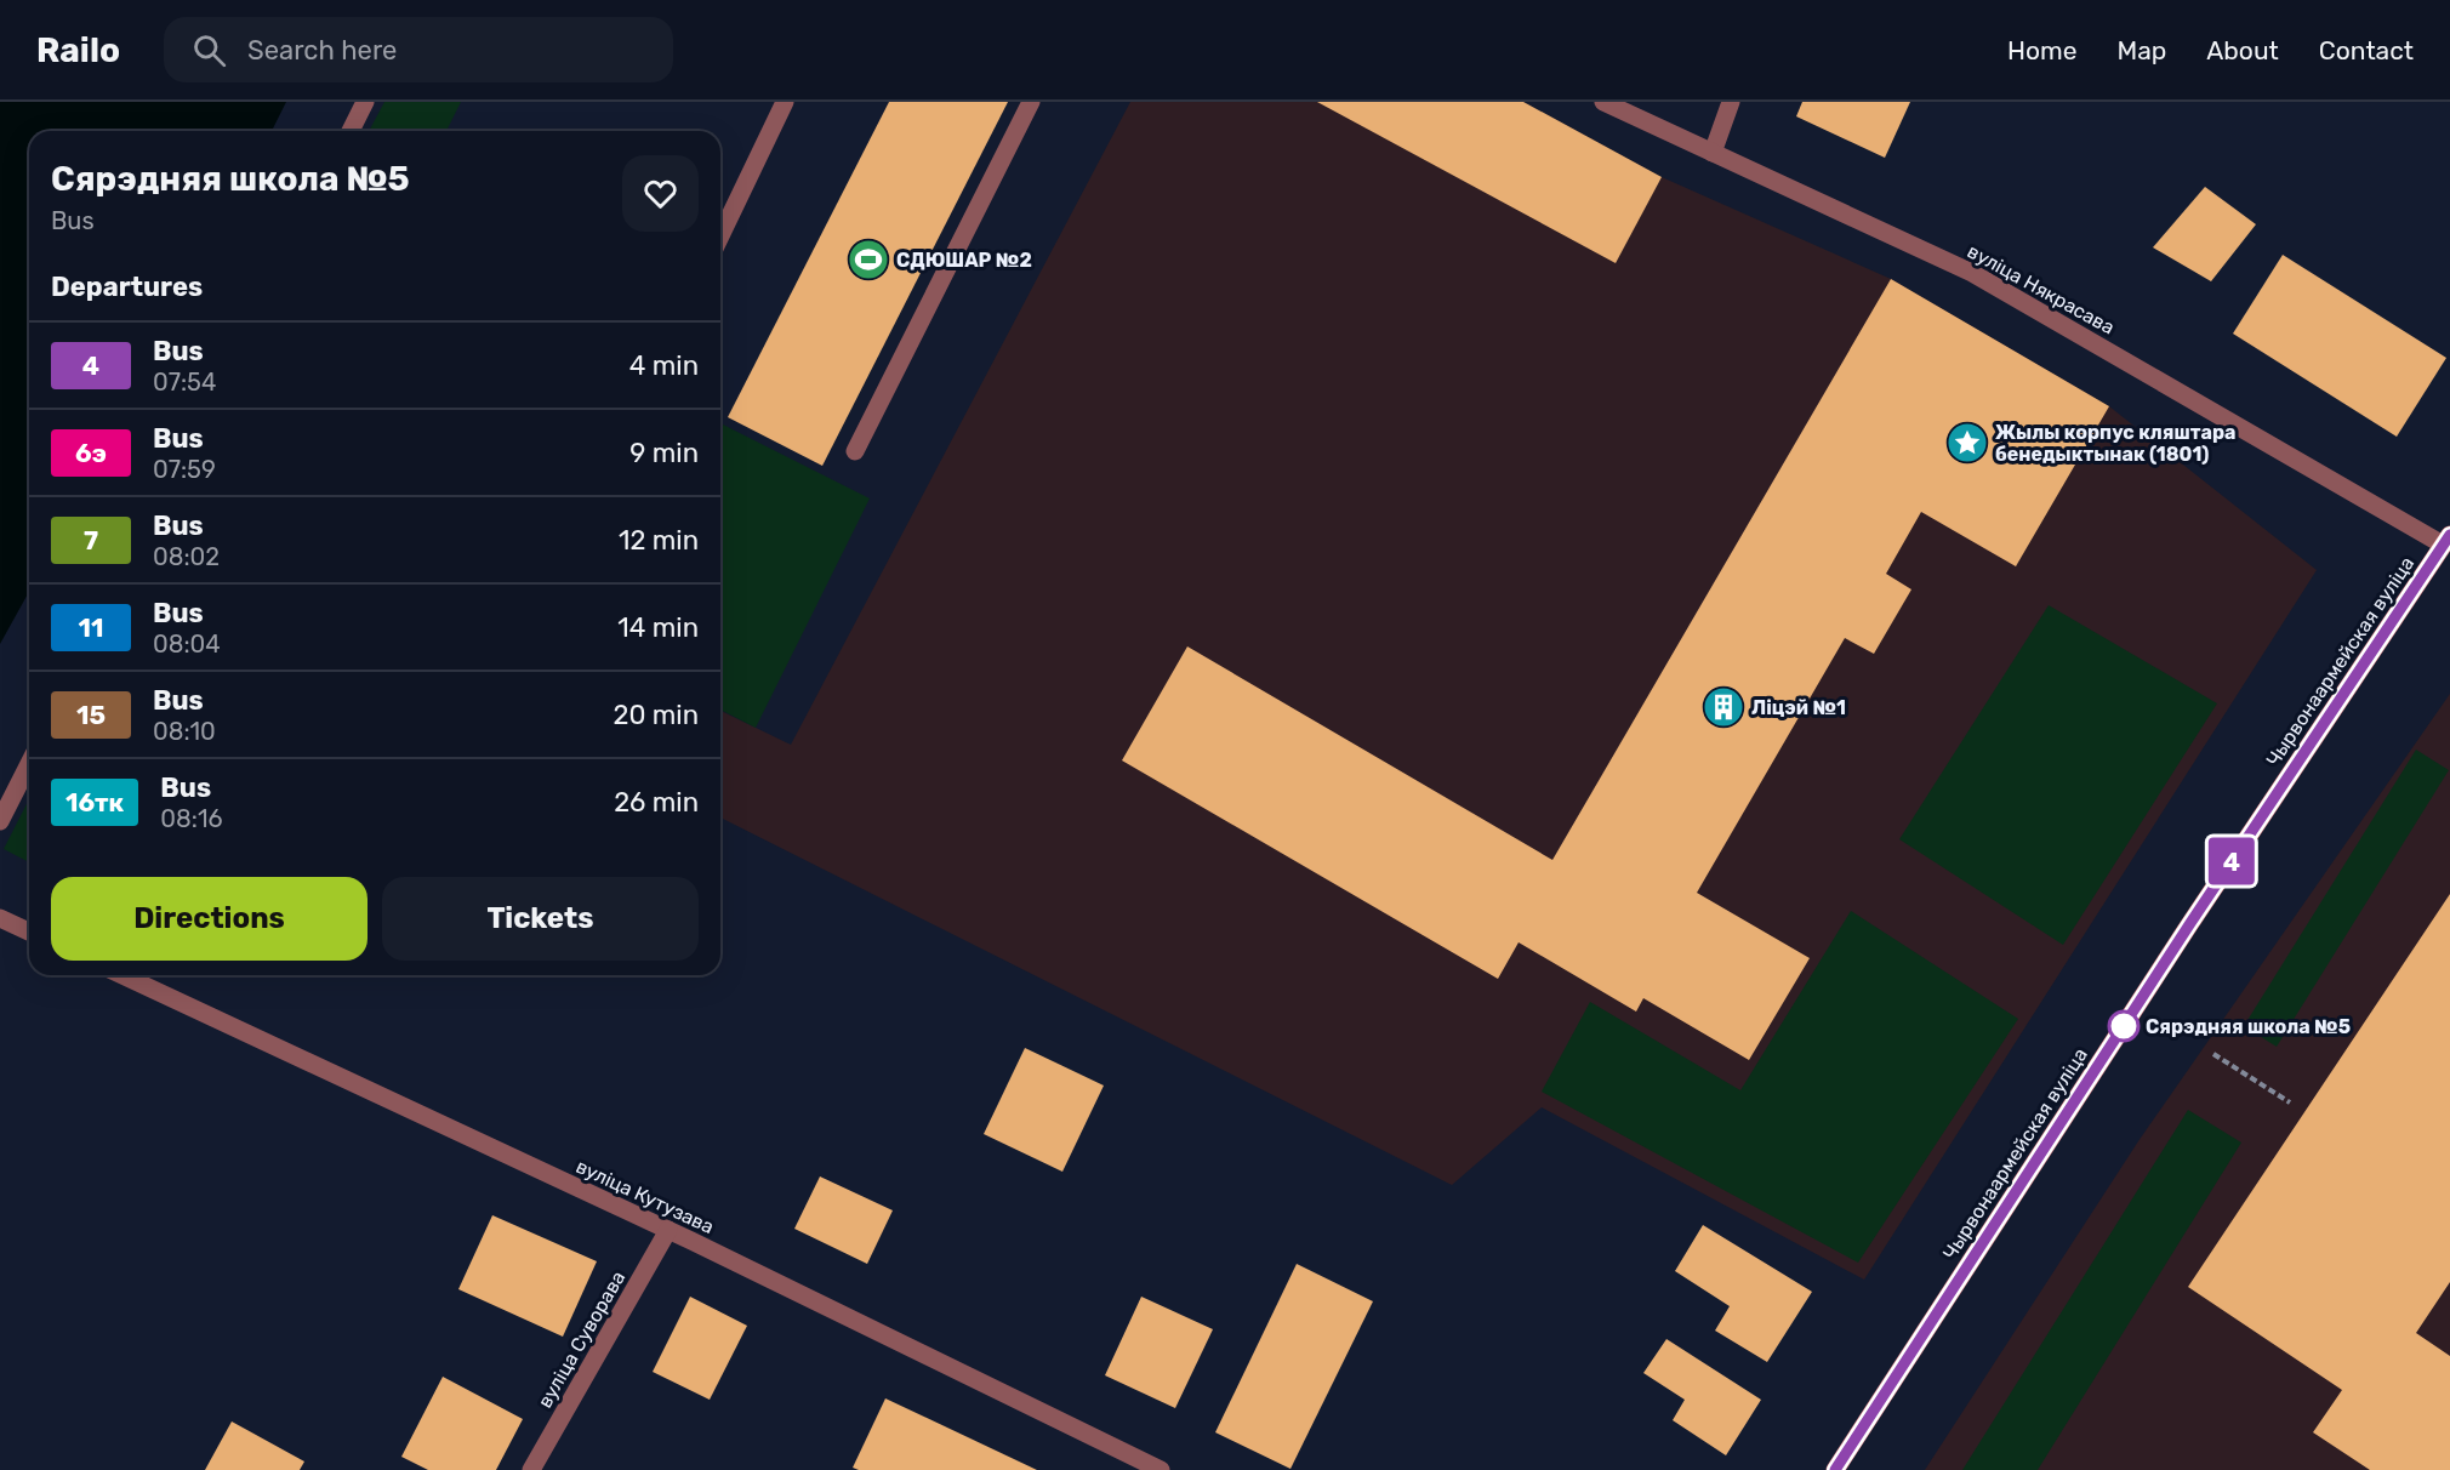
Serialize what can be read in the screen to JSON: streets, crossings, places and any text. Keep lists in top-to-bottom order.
{
  "streets": {
    "main road": ["Чырвонаармейская вуліца"],
    "street": ["вуліца Някрасава", "вуліца Кутузава", "вуліца Суворава"]
  },
  "crossings": [
    ["вуліца Някрасава", "Чырвонаармейская вуліца"],
    ["вуліца Кутузава", "вуліца Суворава"]
  ],
  "places": {
    "sports": ["СДЮШАР №2"],
    "place": ["Жылы корпус кляштара бенедыктынак (1801)"],
    "building": ["Ліцэй №1"],
    "other": ["Сярэдняя школа №5"]
  },
  "lines": ["bus line 4"],
  "page": {
    "header": "Railo",
    "search": "Search here",
    "nav": [
      "Home",
      "Map",
      "About",
      "Contact"
    ],
    "on_map": "4",
    "heading": [
      ["Сярэдняя школа №5", "Bus"],
      "Departures"
    ],
    "list": [
      {
        "mark": "4",
        "name": "Bus",
        "note": "07:54",
        "value": "4 min"
      },
      {
        "mark": "6э",
        "name": "Bus",
        "note": "07:59",
        "value": "9 min"
      },
      {
        "mark": "7",
        "name": "Bus",
        "note": "08:02",
        "value": "12 min"
      },
      {
        "mark": "11",
        "name": "Bus",
        "note": "08:04",
        "value": "14 min"
      },
      {
        "mark": "15",
        "name": "Bus",
        "note": "08:10",
        "value": "20 min"
      },
      {
        "mark": "16тк",
        "name": "Bus",
        "note": "08:16",
        "value": "26 min"
      }
    ],
    "buttons": ["Directions", "Tickets"]
  }
}
